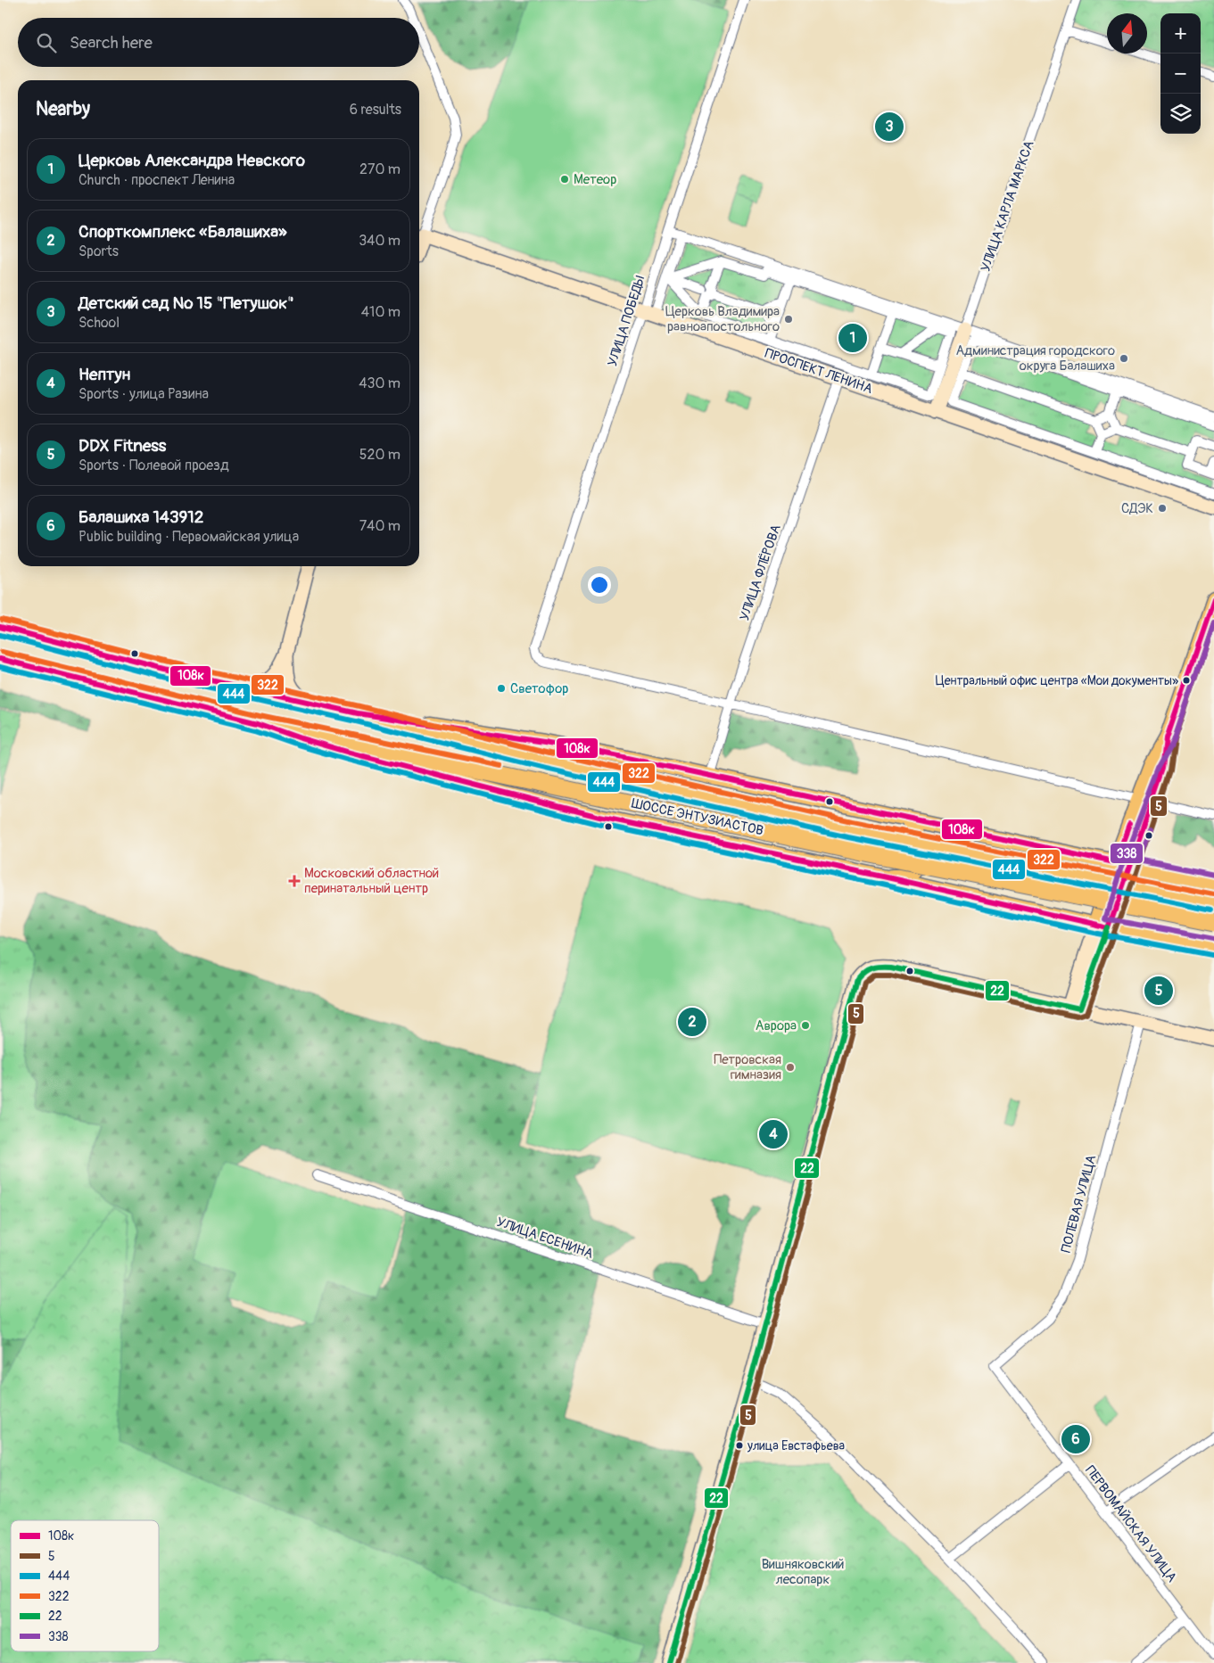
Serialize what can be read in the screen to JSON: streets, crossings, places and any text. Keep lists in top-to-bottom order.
{
  "streets": {
    "highway": ["ШОССЕ ЭНТУЗИАСТОВ"],
    "street": [
      "УЛИЦА КАРЛА МАРКСА",
      "УЛИЦА ПОБЕДЫ",
      "ПРОСПЕКТ ЛЕНИНА",
      "УЛИЦА ФЛЁРОВА",
      "ПОЛЕВАЯ УЛИЦА",
      "УЛИЦА ЕСЕНИНА",
      "ПЕРВОМАЙСКАЯ УЛИЦА"
    ]
  },
  "crossings": [
    ["УЛИЦА КАРЛА МАРКСА", "ПРОСПЕКТ ЛЕНИНА"],
    ["УЛИЦА ПОБЕДЫ", "ПРОСПЕКТ ЛЕНИНА"],
    ["УЛИЦА ПОБЕДЫ", "УЛИЦА ФЛЁРОВА"],
    ["ПРОСПЕКТ ЛЕНИНА", "УЛИЦА ФЛЁРОВА"],
    ["ПОЛЕВАЯ УЛИЦА", "ПЕРВОМАЙСКАЯ УЛИЦА"]
  ],
  "parks": ["Вишняковский лесопарк"],
  "places": {
    "other": [
      "Метеор",
      "Церковь Владимира равноапостольного",
      "Администрация городского округа Балашиха",
      "СДЭК",
      "Центральный офис центра «Мои документы»",
      "Светофор",
      "Аврора",
      "Петровская гимназия",
      "улица Евстафьева"
    ],
    "health": ["Московский областной перинатальный центр"]
  },
  "lines": [
    "transit line 108к",
    "transit line 322",
    "transit line 5",
    "transit line 338",
    "transit line 444",
    "transit line 22"
  ],
  "legend": [
    "108к",
    "5",
    "444",
    "322",
    "22",
    "338"
  ],
  "north": "top",
  "page": {
    "map_buttons": ["+", "−"],
    "search": "Search here",
    "heading": ["Nearby", "6 results"],
    "pins": [
      "3",
      "1",
      "5",
      "2",
      "4",
      "6"
    ],
    "list": [
      {
        "mark": "1",
        "name": "Церковь Александра Невского",
        "note": "Church · проспект Ленина",
        "value": "270 m"
      },
      {
        "mark": "2",
        "name": "Спорткомплекс «Балашиха»",
        "note": "Sports",
        "value": "340 m"
      },
      {
        "mark": "3",
        "name": "Детский сад № 15 \"Петушок\"",
        "note": "School",
        "value": "410 m"
      },
      {
        "mark": "4",
        "name": "Нептун",
        "note": "Sports · улица Разина",
        "value": "430 m"
      },
      {
        "mark": "5",
        "name": "DDX Fitness",
        "note": "Sports · Полевой проезд",
        "value": "520 m"
      },
      {
        "mark": "6",
        "name": "Балашиха 143912",
        "note": "Public building · Первомайская улица",
        "value": "740 m"
      }
    ]
  }
}
